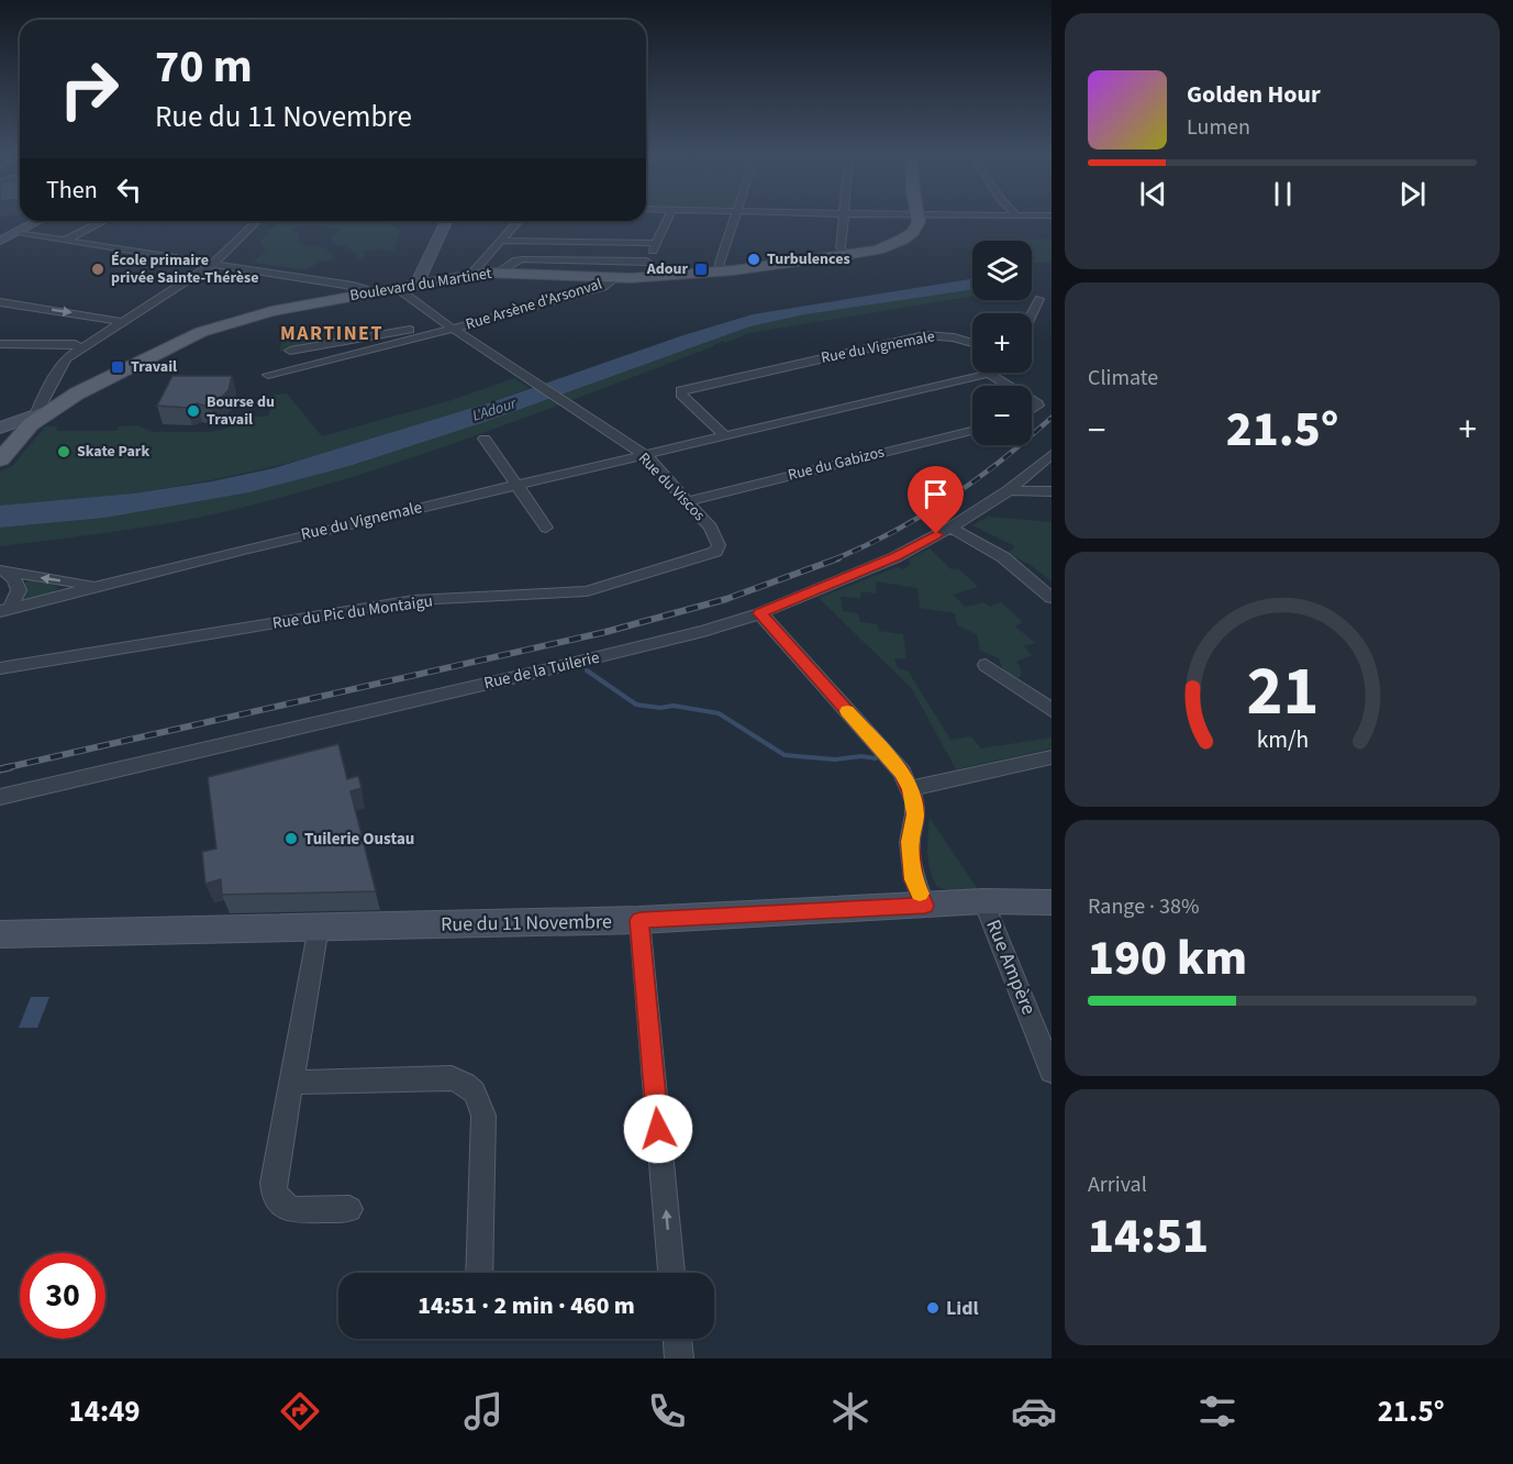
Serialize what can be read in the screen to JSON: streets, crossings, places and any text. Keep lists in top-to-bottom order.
{
  "streets": {
    "main road": ["Boulevard du Martinet"],
    "street": [
      "Rue Arsène d'Arsonval",
      "Rue du Vignemale",
      "Rue du Gabizos",
      "Rue du Viscos",
      "Rue du Pic du Montaigu",
      "Rue de la Tuilerie",
      "Rue du 11 Novembre",
      "Rue Ampère"
    ]
  },
  "crossings": [
    ["Boulevard du Martinet", "Rue Arsène d'Arsonval"],
    ["Boulevard du Martinet", "Rue du Viscos"],
    ["Rue Arsène d'Arsonval", "Rue du Viscos"],
    ["Rue du Vignemale", "Rue du Viscos"],
    ["Rue du Gabizos", "Rue du Viscos"],
    ["Rue du Viscos", "Rue du Pic du Montaigu"],
    ["Rue du 11 Novembre", "Rue Ampère"]
  ],
  "districts": ["MARTINET"],
  "water": ["L'Adour"],
  "places": {
    "other": [
      "Turbulences",
      "École primaire privée Sainte-Thérèse",
      "Bourse du Travail",
      "Skate Park",
      "Tuilerie Oustau",
      "Lidl"
    ],
    "transit": ["Adour", "Travail"]
  },
  "page": {
    "turn": ["70 m", "Rue du 11 Novembre"],
    "song": ["Golden Hour", "Lumen"],
    "then": "Then",
    "map_buttons": ["+", "−"],
    "tile": [
      "Climate",
      ["Range · 38%", "190 km"],
      ["Arrival", "14:51"]
    ],
    "heat": ["−", "21.5°", "+"],
    "limit": "30",
    "trip": "14:51 · 2 min · 460 m",
    "tabs": ["14:49", "21.5°"],
    "gauge": ["21", "km/h"]
  }
}
